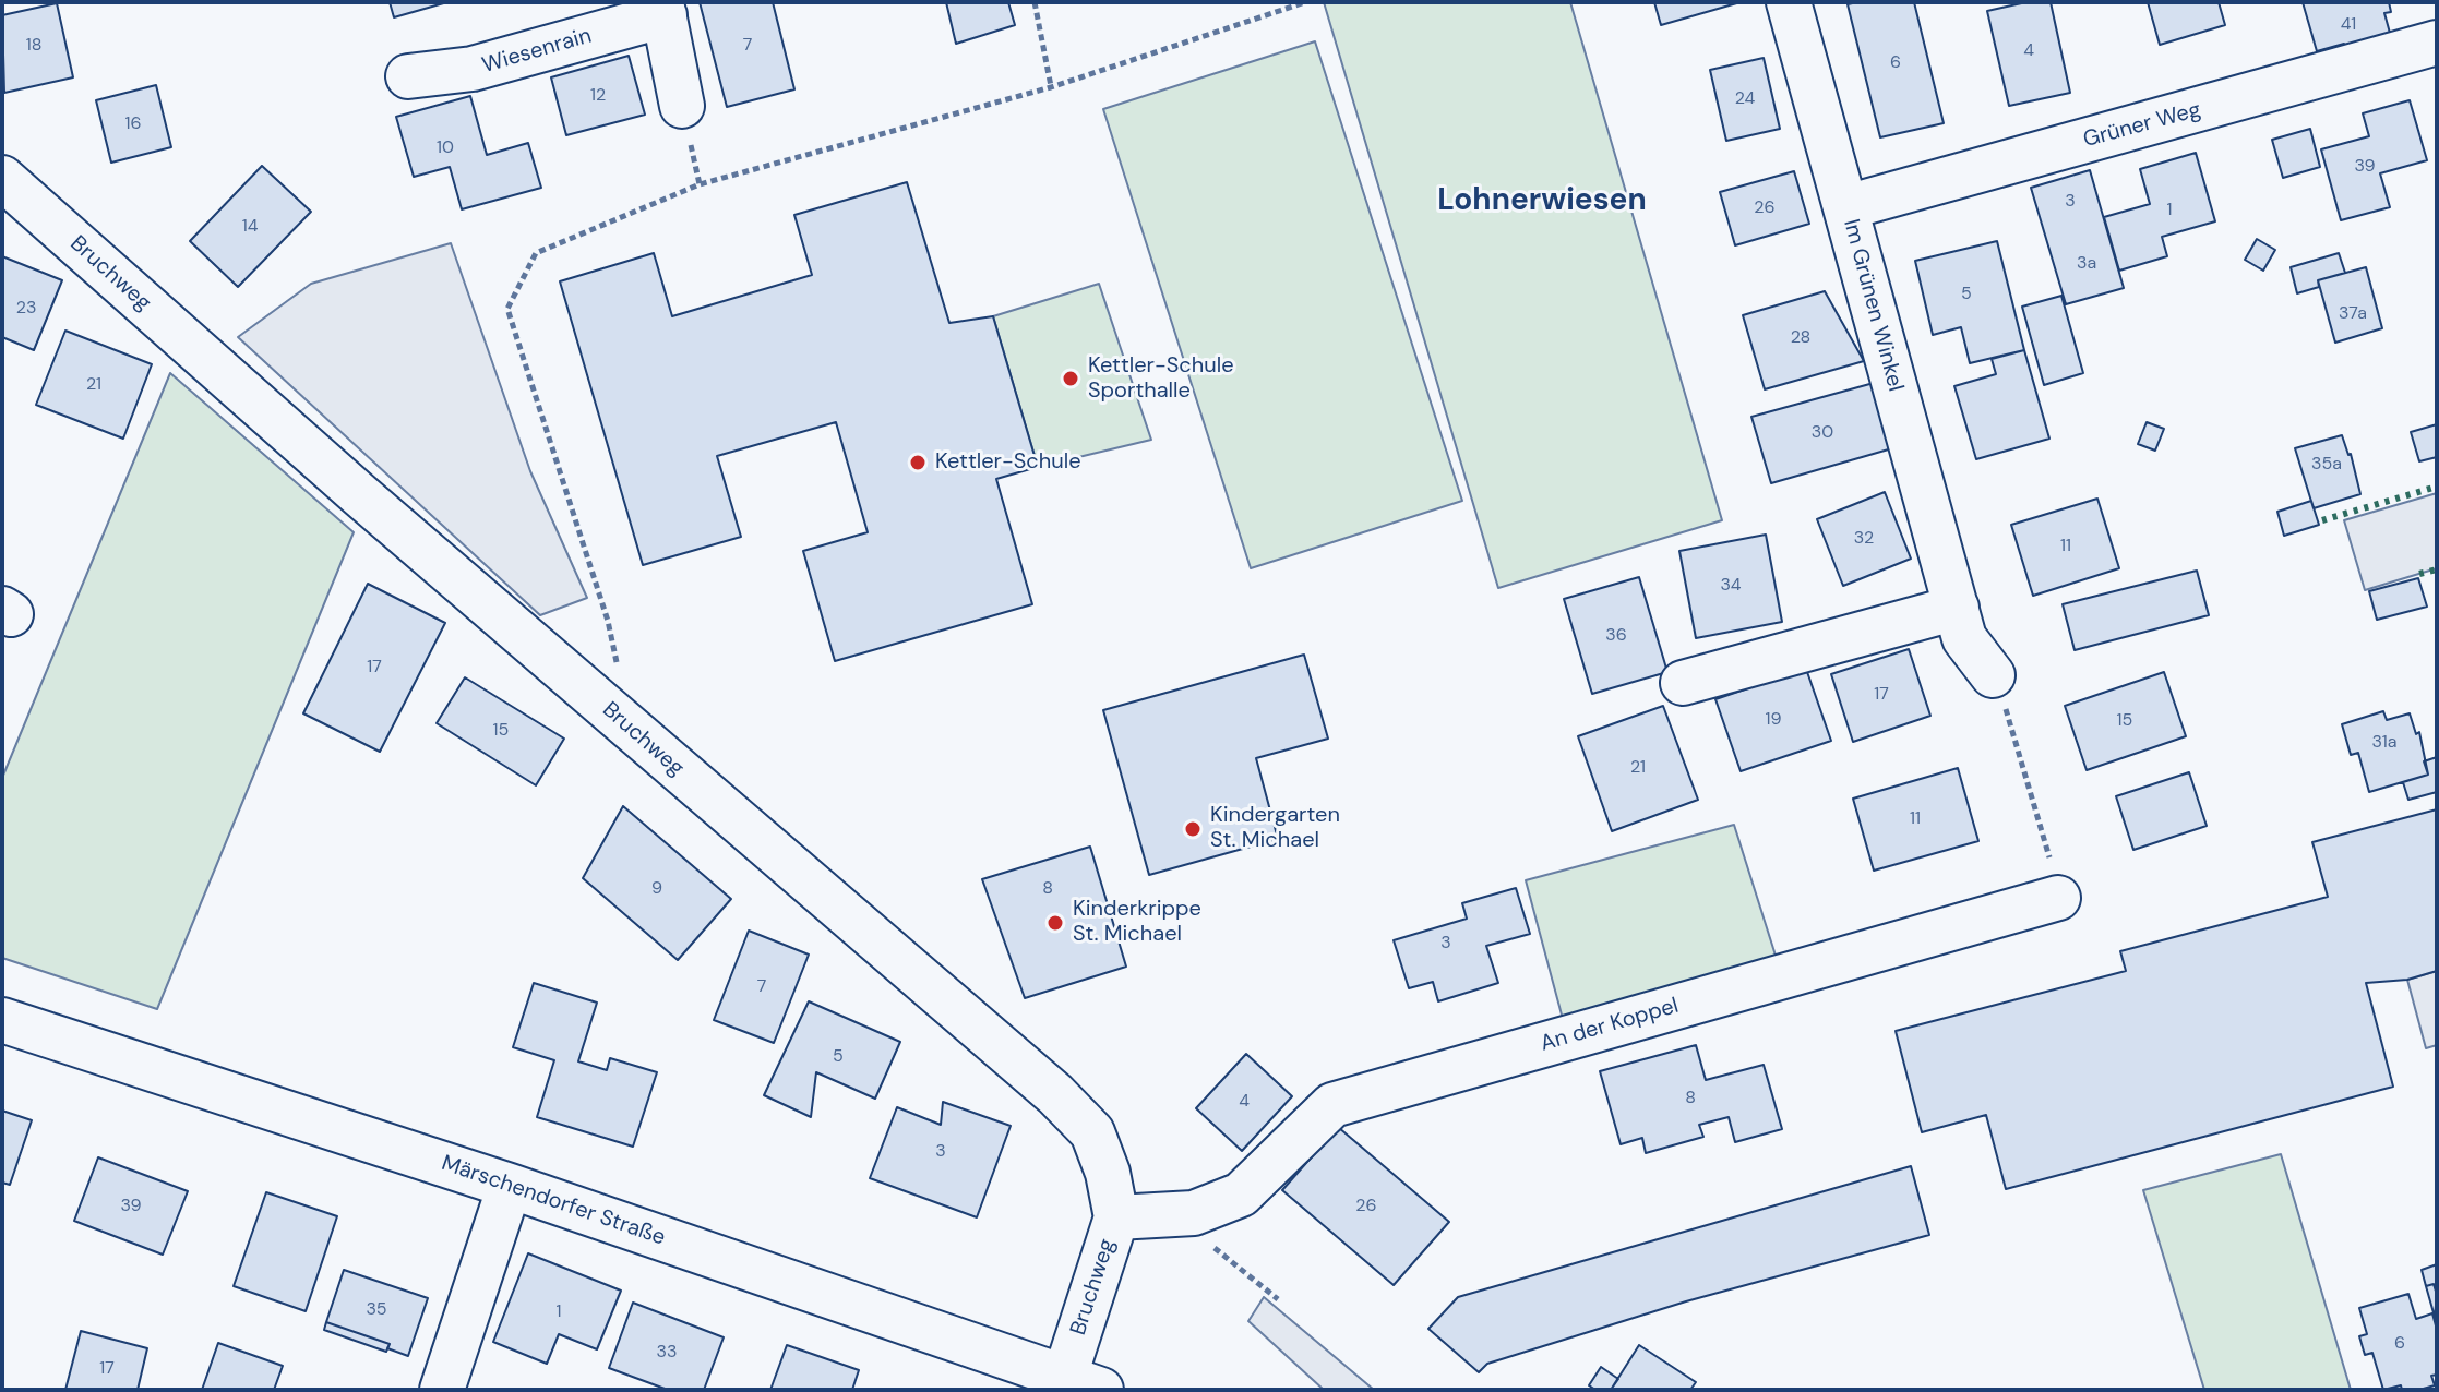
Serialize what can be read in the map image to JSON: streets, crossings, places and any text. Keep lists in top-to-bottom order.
{
  "streets": {
    "street": [
      "Wiesenrain",
      "Grüner Weg",
      "Bruchweg",
      "Im Grünen Winkel",
      "An der Koppel",
      "Märschendorfer Straße"
    ]
  },
  "crossings": [
    ["Grüner Weg", "Im Grünen Winkel"],
    ["Bruchweg", "An der Koppel"],
    ["Bruchweg", "Märschendorfer Straße"]
  ],
  "districts": ["Lohnerwiesen"],
  "places": [
    "Kettler-Schule Sporthalle",
    "Kettler-Schule",
    "Kindergarten St. Michael",
    "Kinderkrippe St. Michael"
  ],
  "house_numbers": [
    "41",
    "18",
    "7",
    "4",
    "6",
    "12",
    "24",
    "16",
    "10",
    "39",
    "3",
    "26",
    "1",
    "14",
    "3a",
    "5",
    "23",
    "37a",
    "28",
    "21",
    "30",
    "35a",
    "32",
    "11",
    "34",
    "36",
    "17",
    "17",
    "19",
    "15",
    "15",
    "31a",
    "21",
    "11",
    "9",
    "8",
    "3",
    "7",
    "5",
    "8",
    "4",
    "3",
    "39",
    "26",
    "35",
    "1",
    "6",
    "33",
    "17"
  ]
}
